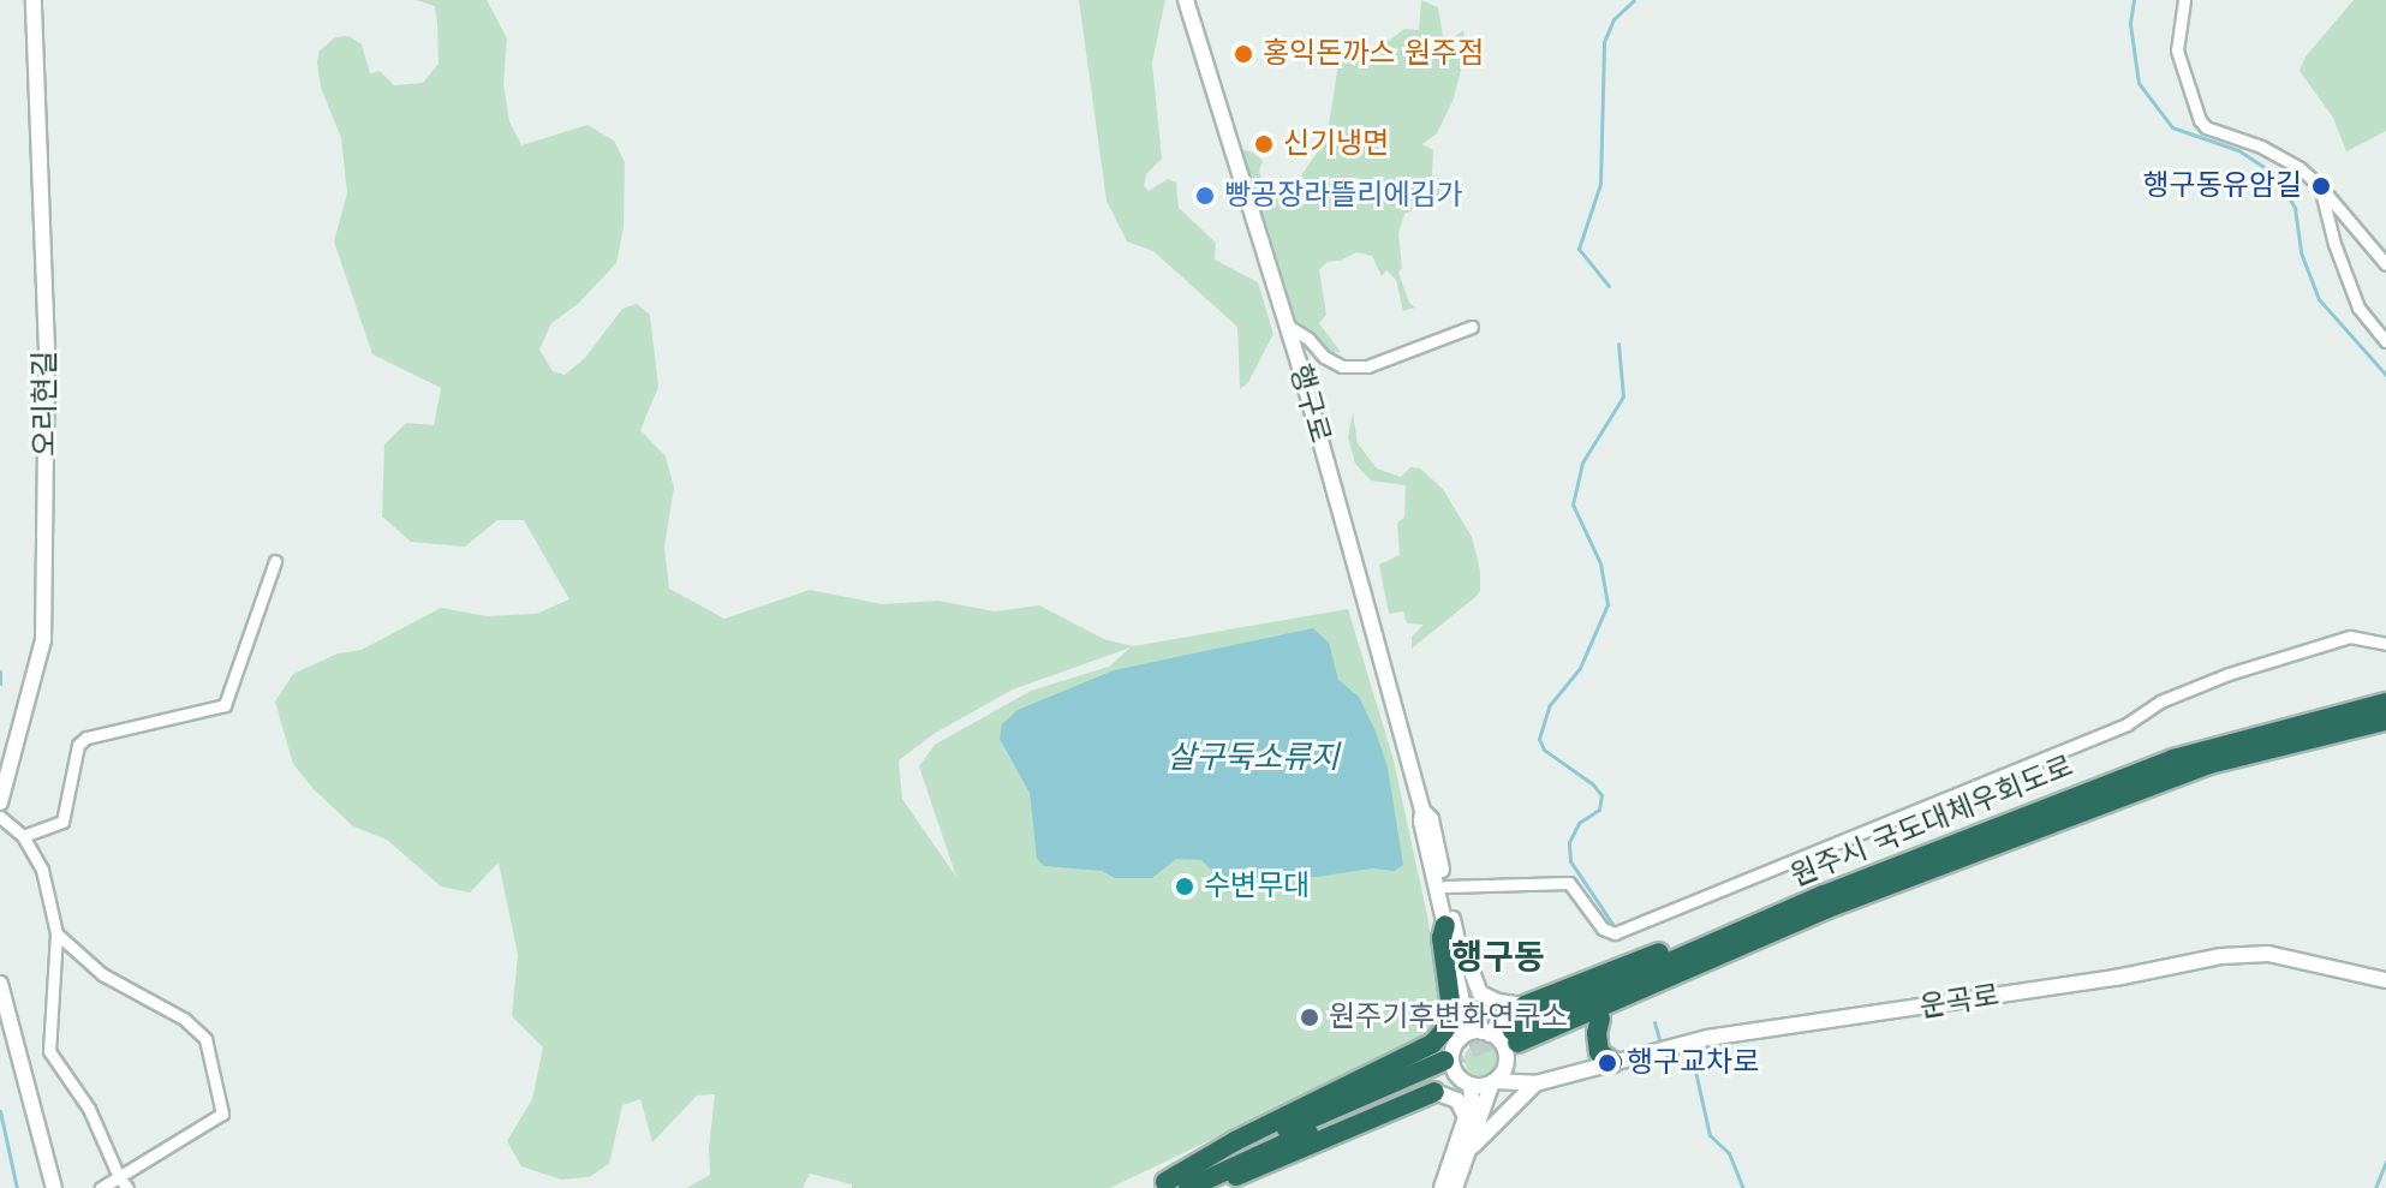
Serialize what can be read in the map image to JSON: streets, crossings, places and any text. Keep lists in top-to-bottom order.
{
  "streets": {
    "highway": ["원주시 국도대체우회도로"],
    "street": ["오리현길", "행구로", "운곡로"]
  },
  "districts": ["행구동"],
  "water": ["살구둑소류지"],
  "places": [
    "홍익돈까스 원주점",
    "신기냉면",
    "행구동유암길",
    "빵공장라뜰리에김가",
    "수변무대",
    "원주기후변화연구소",
    "행구교차로"
  ]
}
